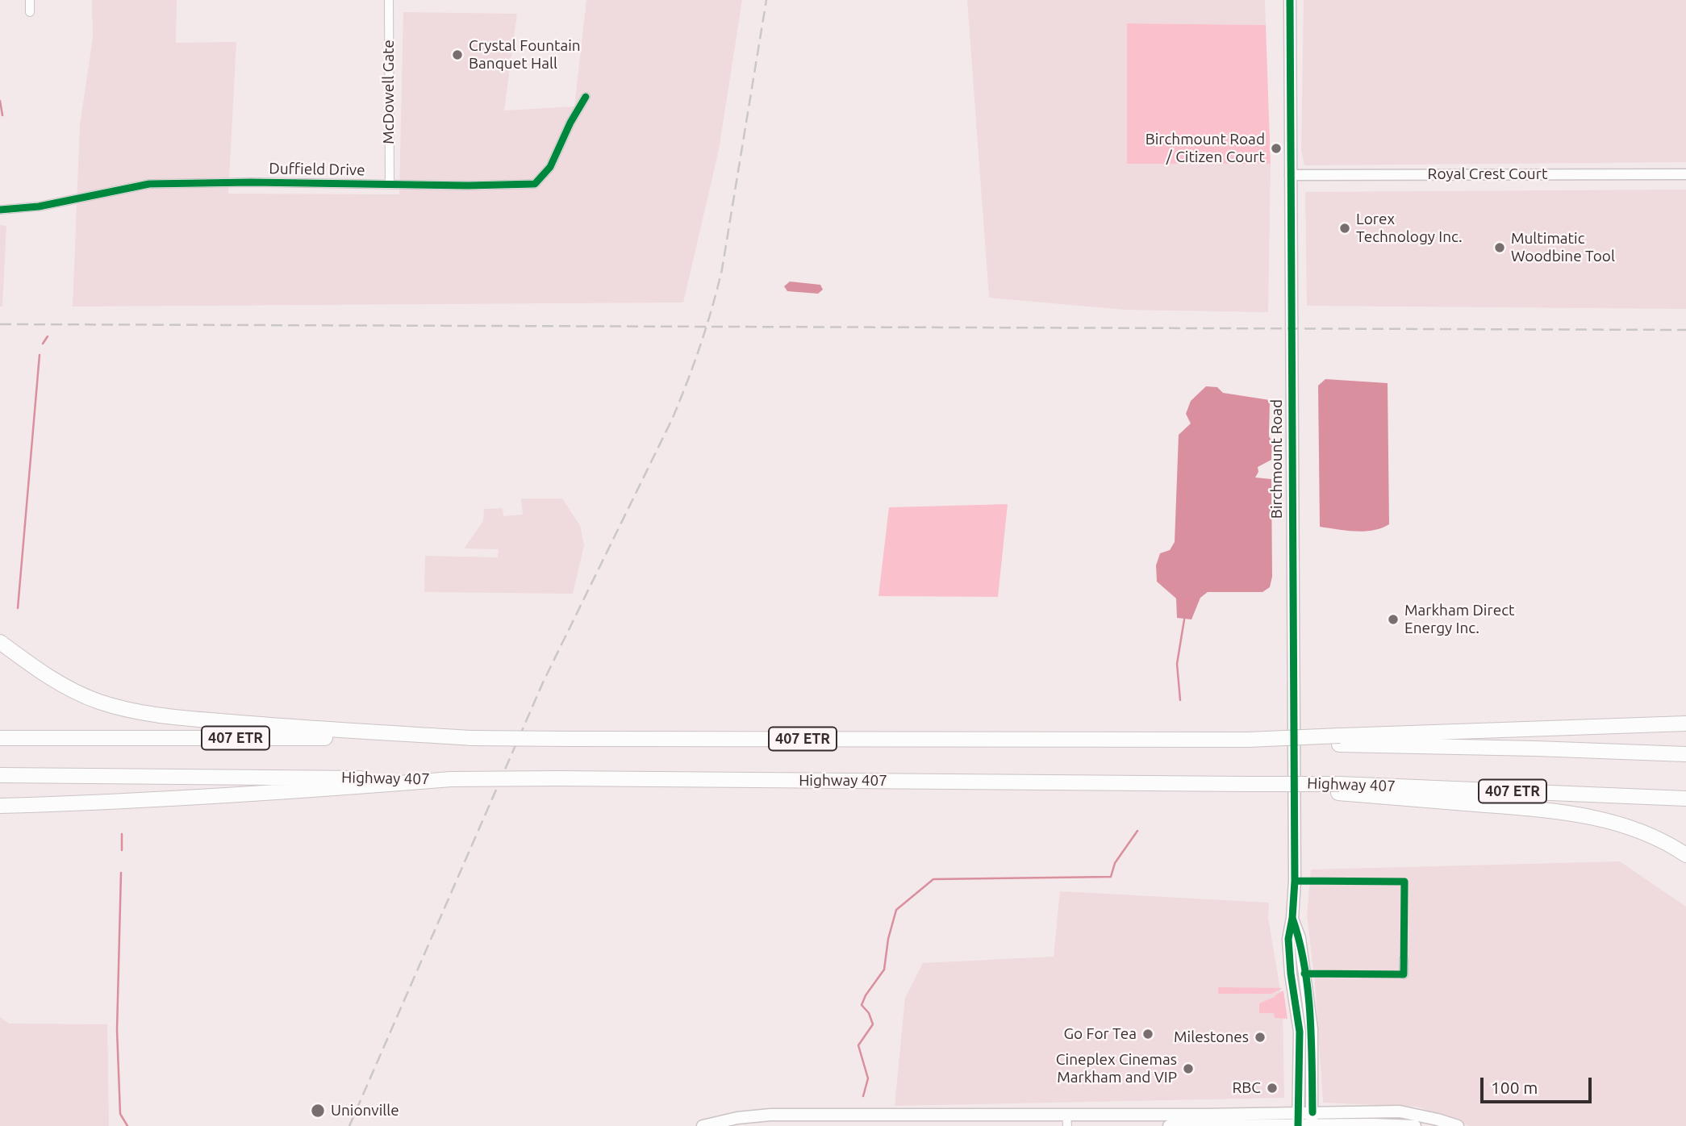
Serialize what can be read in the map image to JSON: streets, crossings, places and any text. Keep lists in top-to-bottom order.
{
  "streets": {
    "highway": ["407 ETR", "Highway 407"],
    "main road": ["Birchmount Road"],
    "street": ["McDowell Gate", "Duffield Drive", "Royal Crest Court"]
  },
  "crossings": [
    ["McDowell Gate", "Duffield Drive"],
    ["Royal Crest Court", "Birchmount Road"]
  ],
  "places": [
    "Crystal Fountain Banquet Hall",
    "Birchmount Road / Citizen Court",
    "Lorex Technology Inc.",
    "Multimatic Woodbine Tool",
    "Markham Direct Energy Inc.",
    "Go For Tea",
    "Milestones",
    "Cineplex Cinemas Markham and VIP",
    "RBC",
    "Unionville"
  ],
  "scale_bar": "100 m"
}
